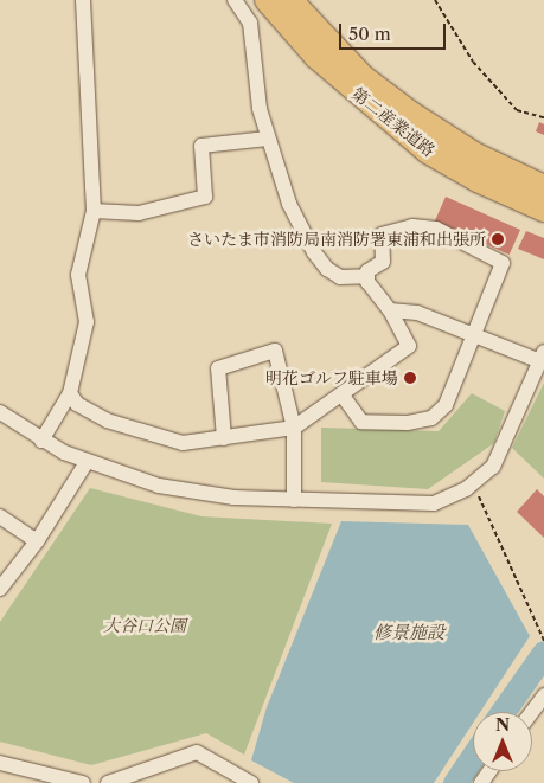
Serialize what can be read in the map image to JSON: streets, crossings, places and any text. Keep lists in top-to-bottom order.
{
  "streets": {
    "main road": ["第二産業道路"]
  },
  "water": ["修景施設"],
  "parks": ["大谷口公園"],
  "places": ["さいたま市消防局南消防署東浦和出張所", "明花ゴルフ駐車場"],
  "scale_bar": "50 m",
  "north": "top"
}
